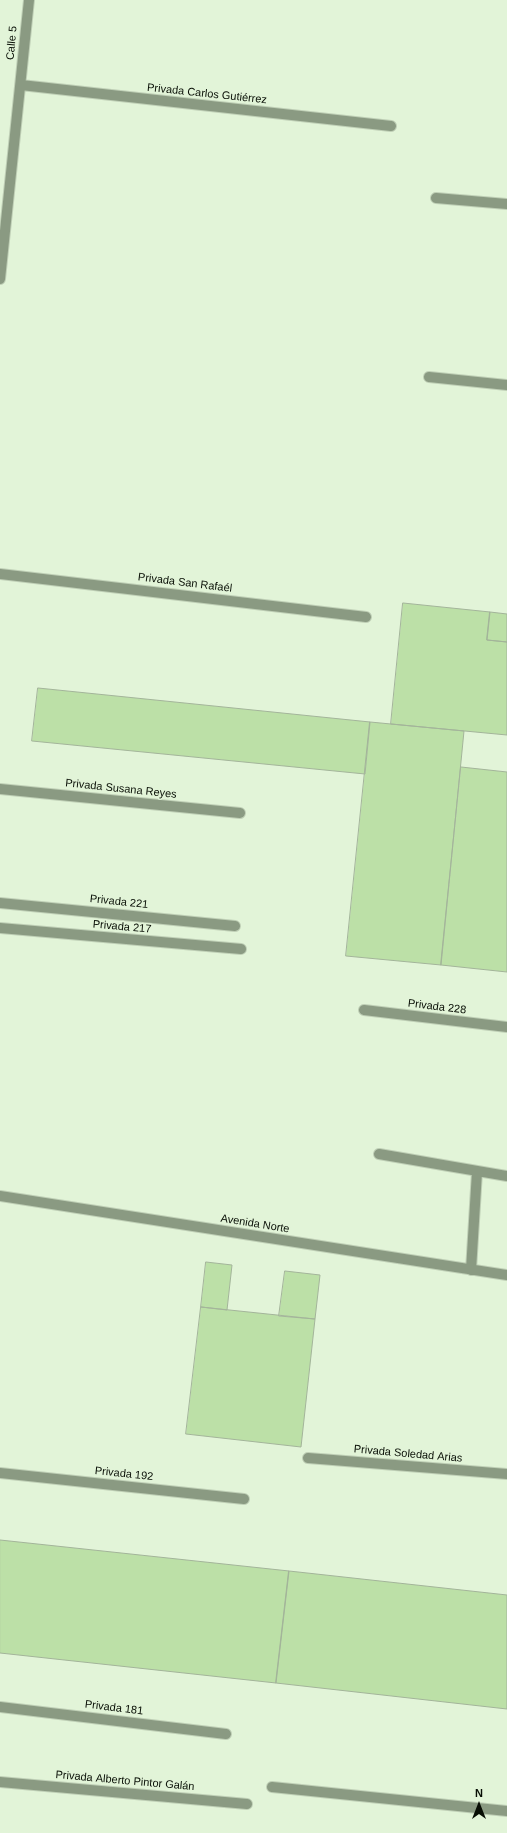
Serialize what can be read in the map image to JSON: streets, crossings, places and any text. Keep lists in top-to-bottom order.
{
  "streets": {
    "street": [
      "Calle 5",
      "Privada Carlos Gutiérrez",
      "Privada San Rafaél",
      "Privada Susana Reyes",
      "Privada 221",
      "Privada 217",
      "Privada 228",
      "Avenida Norte",
      "Privada Soledad Arias",
      "Privada 192",
      "Privada 181",
      "Privada Alberto Pintor Galán"
    ]
  },
  "crossings": [
    ["Calle 5", "Privada Carlos Gutiérrez"]
  ],
  "north": "top"
}
